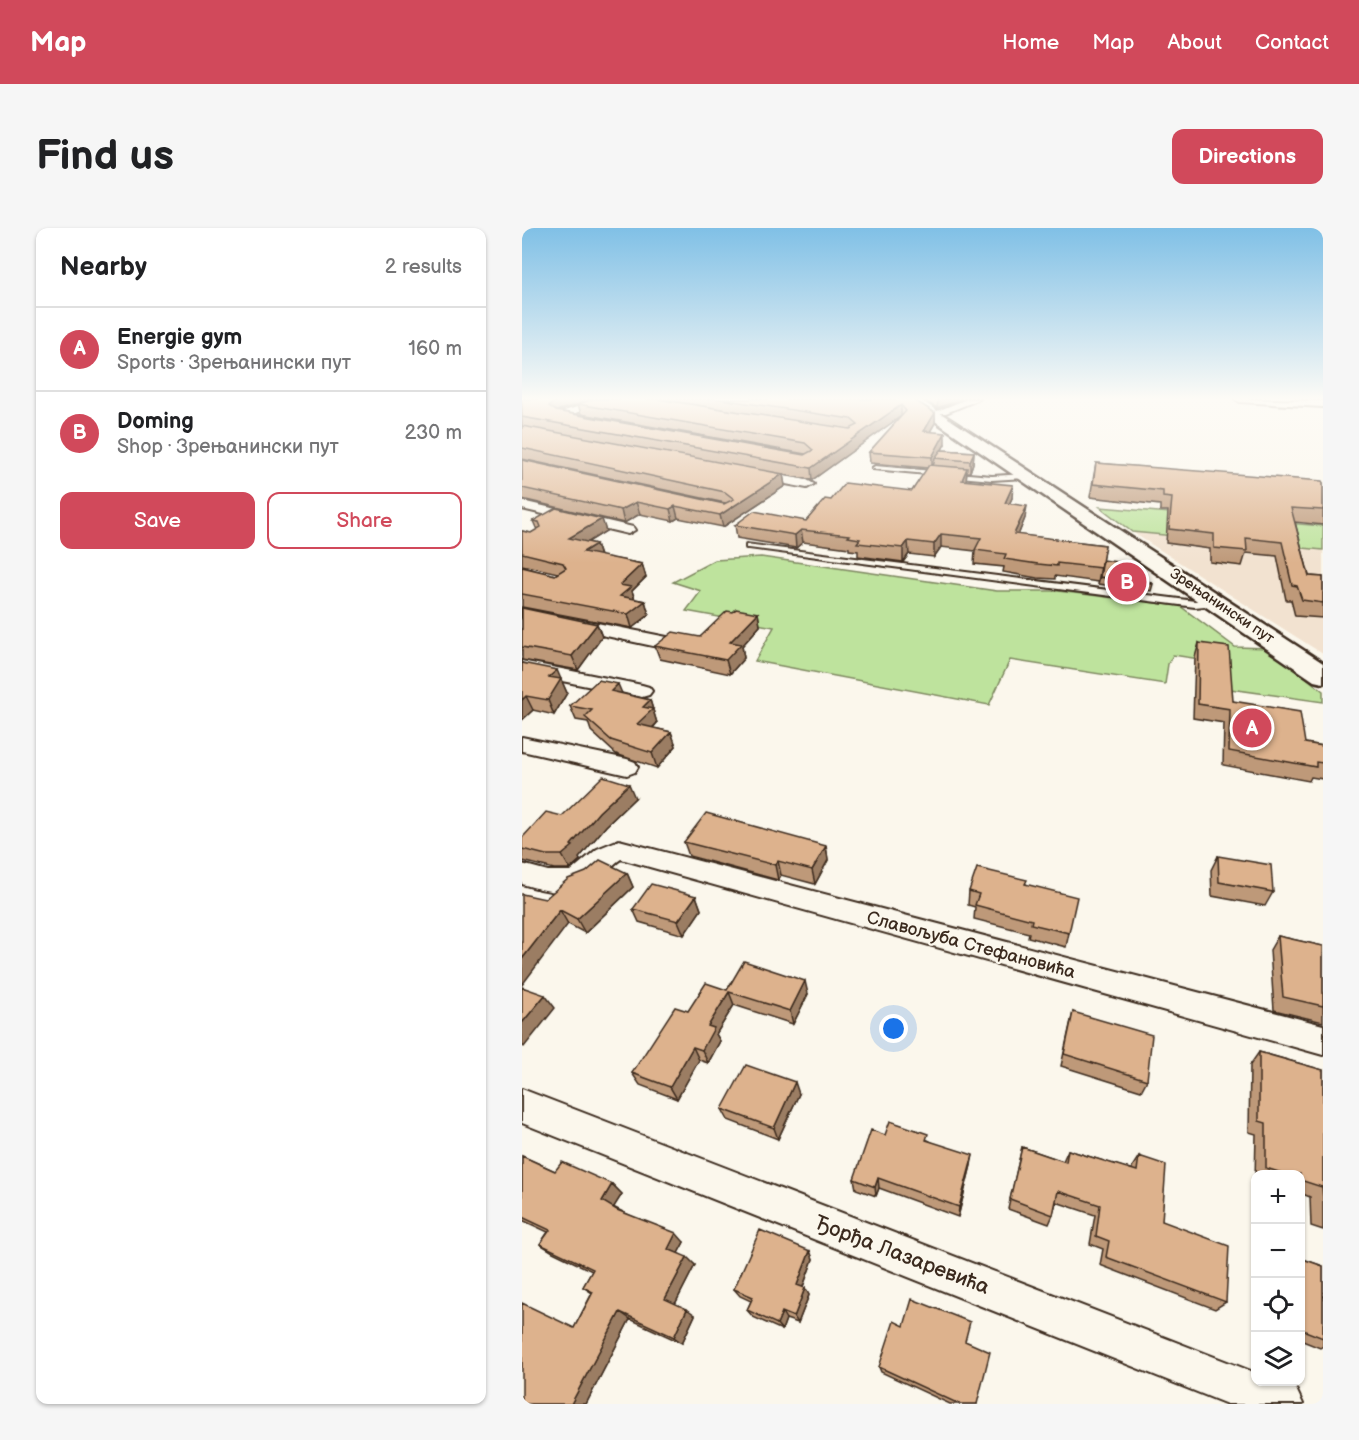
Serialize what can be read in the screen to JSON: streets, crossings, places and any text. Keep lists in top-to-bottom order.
{
  "streets": {
    "main road": ["Зрењанински пут"],
    "street": ["Славољуба Стефановића", "Ђорђа Лазаревића"]
  },
  "page": {
    "header": "Map",
    "nav": [
      "Home",
      "Map",
      "About",
      "Contact"
    ],
    "buttons": [
      "Directions",
      ["Save", "Share"]
    ],
    "title": "Find us",
    "heading": ["Nearby", "2 results"],
    "list": [
      {
        "mark": "A",
        "name": "Energie gym",
        "note": "Sports · Зрењанински пут",
        "value": "160 m"
      },
      {
        "mark": "B",
        "name": "Doming",
        "note": "Shop · Зрењанински пут",
        "value": "230 m"
      }
    ],
    "pins": ["B", "A"],
    "map_buttons": ["+", "−"]
  }
}
